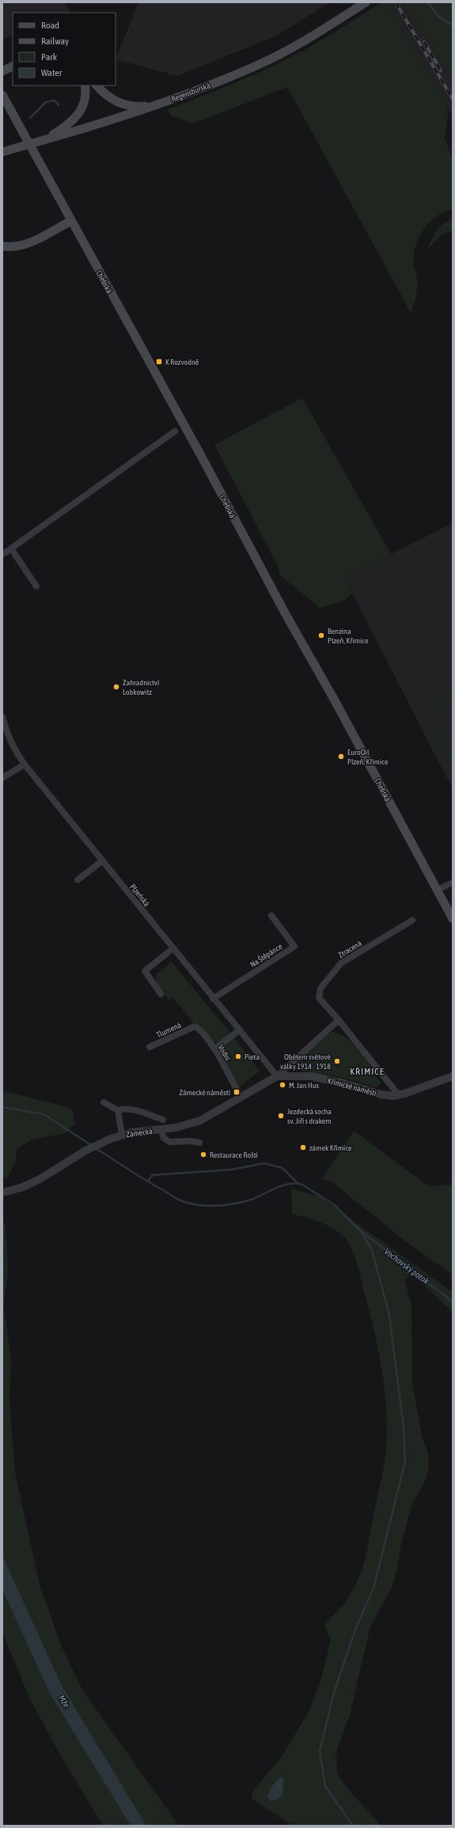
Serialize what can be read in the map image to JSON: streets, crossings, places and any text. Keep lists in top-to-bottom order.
{
  "streets": {
    "main road": ["Regensburská", "Chebská"],
    "street": [
      "Plzeňská",
      "Ztracená",
      "Na Štěpánce",
      "Tlumená",
      "Vodní",
      "Křimické náměstí",
      "Zámecká"
    ]
  },
  "crossings": [
    ["Plzeňská", "Na Štěpánce"],
    ["Plzeňská", "Křimické náměstí"],
    ["Plzeňská", "Zámecká"],
    ["Tlumená", "Vodní"],
    ["Křimické náměstí", "Zámecká"]
  ],
  "districts": ["KŘIMICE"],
  "water": ["Vochovský potok", "Mže"],
  "places": {
    "transit": ["K Rozvodně", "Zámecké náměstí"],
    "other": [
      "Benzina Plzeň, Křimice",
      "Zahradnictví Lobkowitz",
      "EuroOil Plzeň, Křimice",
      "Pieta",
      "Obětem světové války 1914 - 1918",
      "M. Jan Hus",
      "Jezdecká socha sv. Jiří s drakem",
      "zámek Křimice",
      "Restaurace Roští"
    ]
  },
  "legend": [
    "Road",
    "Railway",
    "Park",
    "Water"
  ]
}
